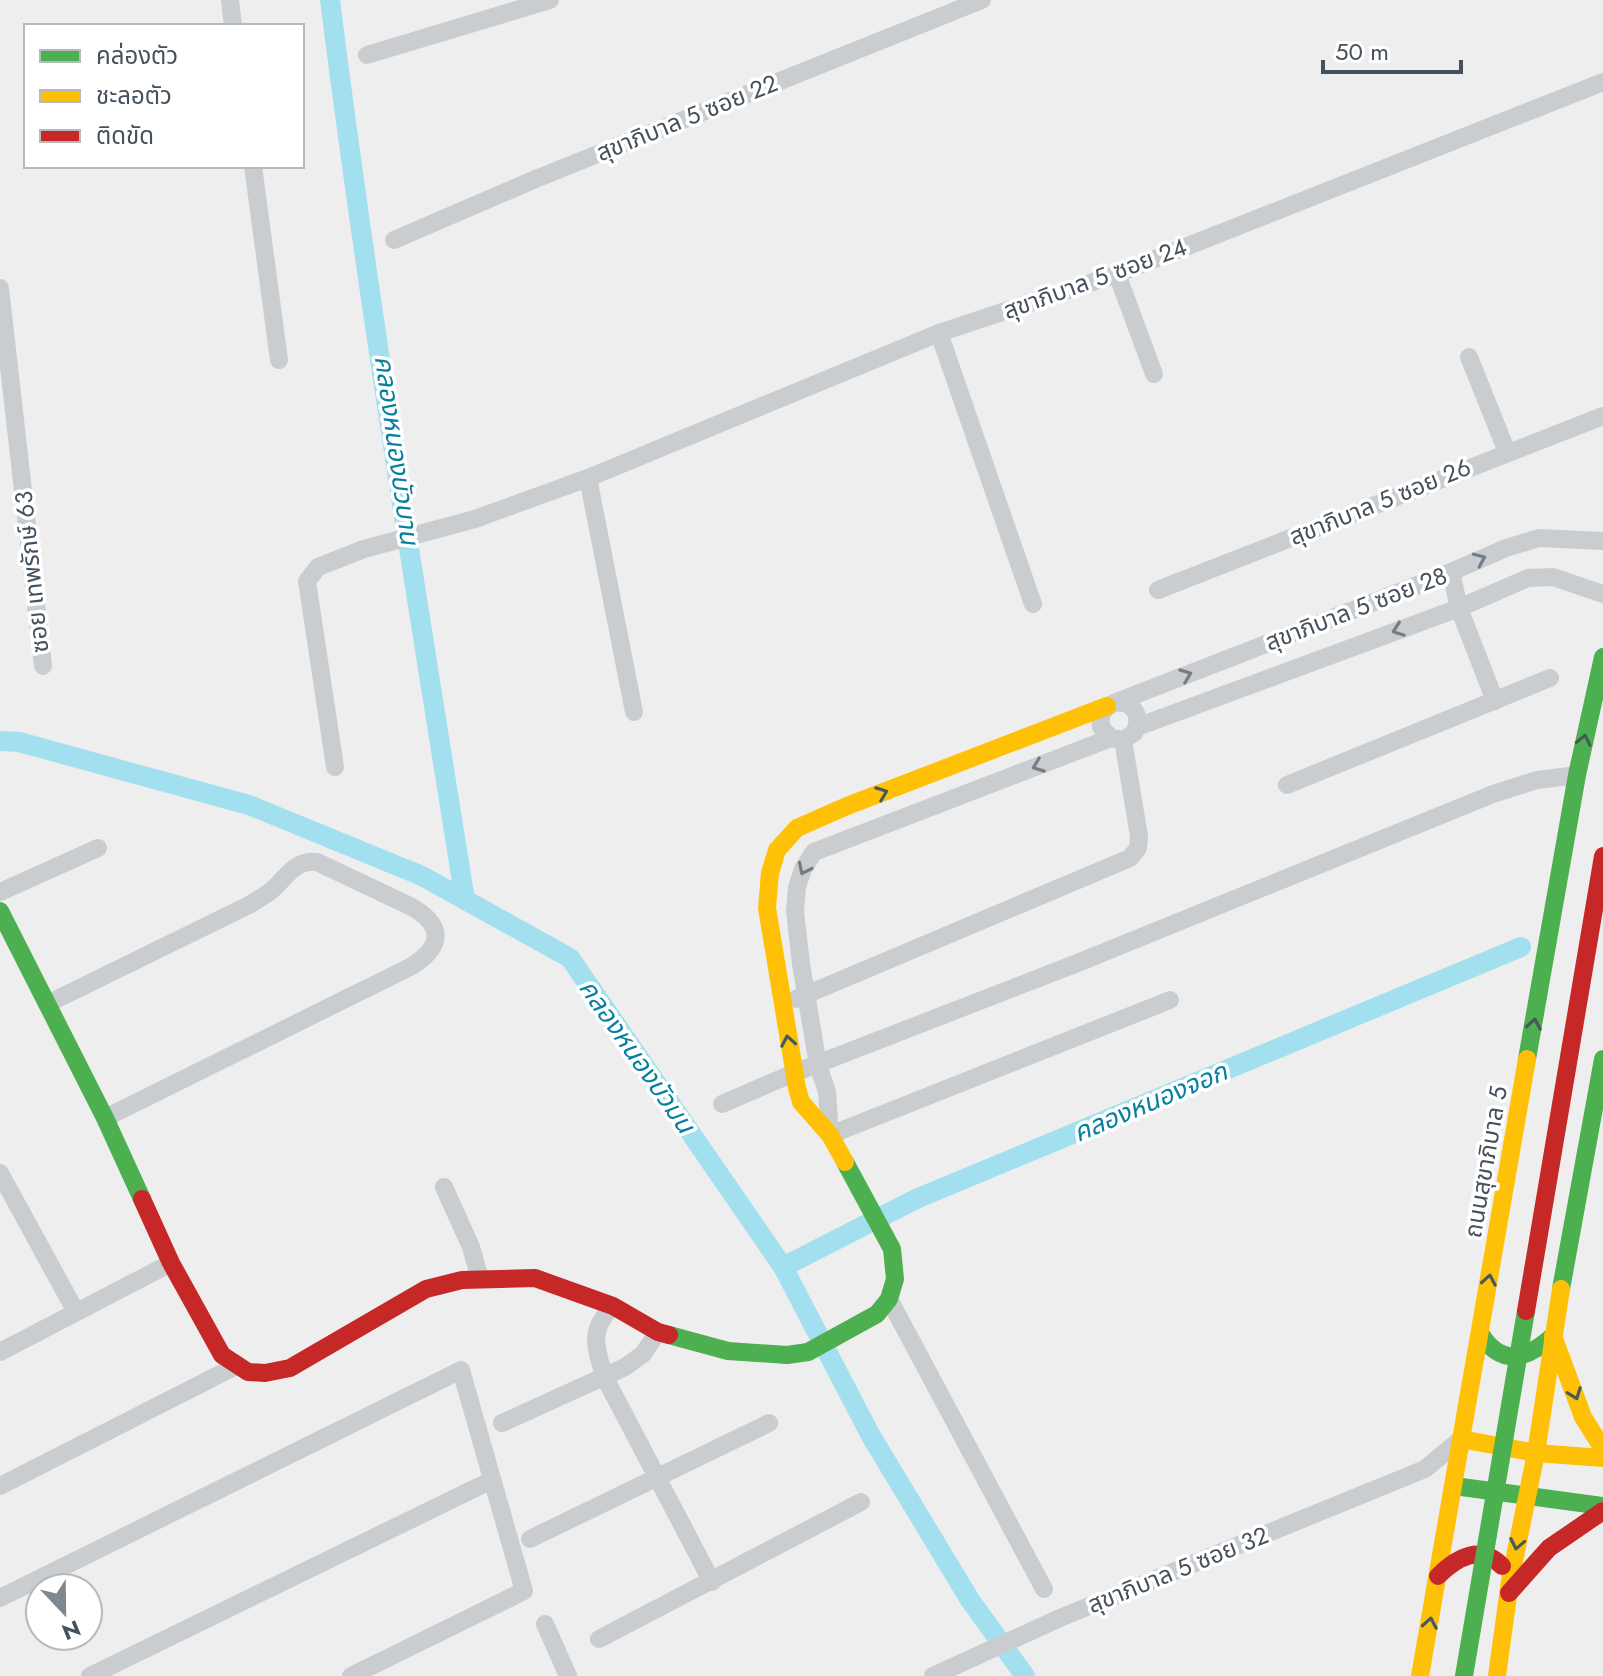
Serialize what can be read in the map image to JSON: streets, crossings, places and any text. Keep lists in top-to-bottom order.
{
  "streets": {
    "main road": ["ถนนสุขาภิบาล 5"],
    "street": [
      "สุขาภิบาล 5 ซอย 22",
      "สุขาภิบาล 5 ซอย 24",
      "สุขาภิบาล 5 ซอย 26",
      "ซอย เทพรักษ์ 63",
      "สุขาภิบาล 5 ซอย 28",
      "สุขาภิบาล 5 ซอย 32"
    ]
  },
  "crossings": [
    ["ถนนสุขาภิบาล 5", "สุขาภิบาล 5 ซอย 32"]
  ],
  "water": ["คลองหนองบัวบาน", "คลองหนองบัวมน", "คลองหนองจอก"],
  "legend": ["คล่องตัว", "ชะลอตัว", "ติดขัด"],
  "scale_bar": "50 m",
  "north": "bottom"
}
